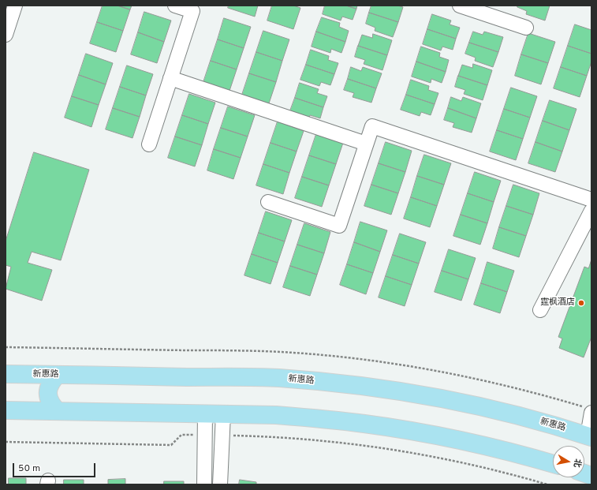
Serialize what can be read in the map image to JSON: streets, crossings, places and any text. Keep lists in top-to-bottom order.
{
  "streets": {
    "main road": ["新惠路"]
  },
  "places": ["霆枫酒店"],
  "scale_bar": "50 m",
  "north": "right"
}
